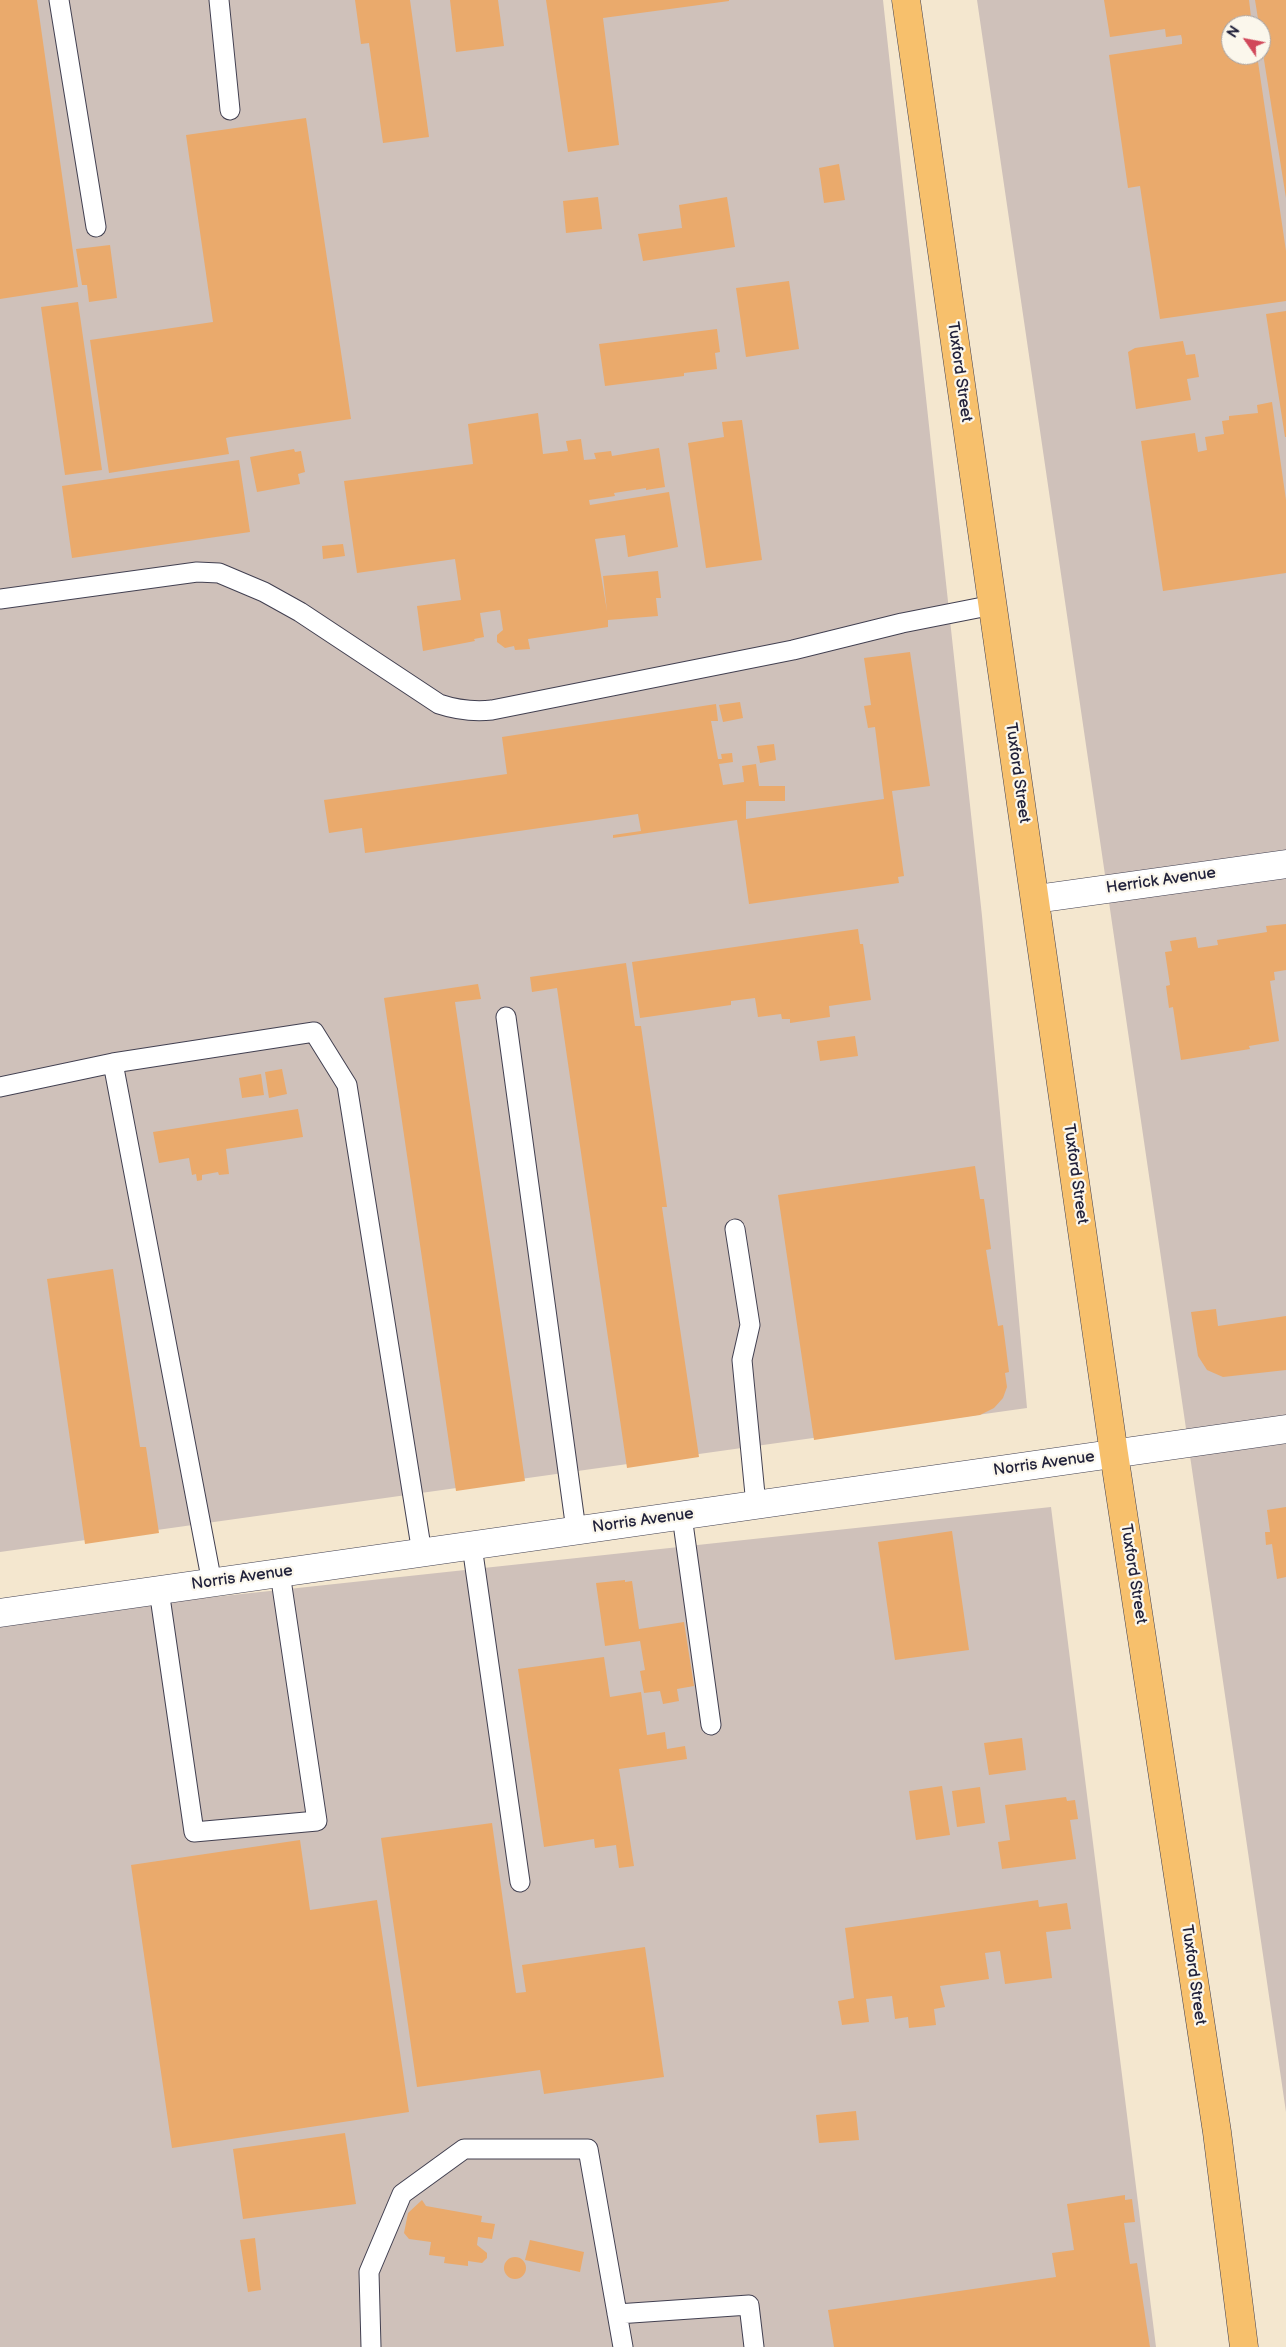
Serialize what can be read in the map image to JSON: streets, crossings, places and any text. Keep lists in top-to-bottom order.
{
  "streets": {
    "main road": ["Tuxford Street"],
    "street": ["Herrick Avenue", "Norris Avenue"]
  },
  "crossings": [
    ["Tuxford Street", "Herrick Avenue"],
    ["Tuxford Street", "Norris Avenue"]
  ],
  "north": "top left"
}
